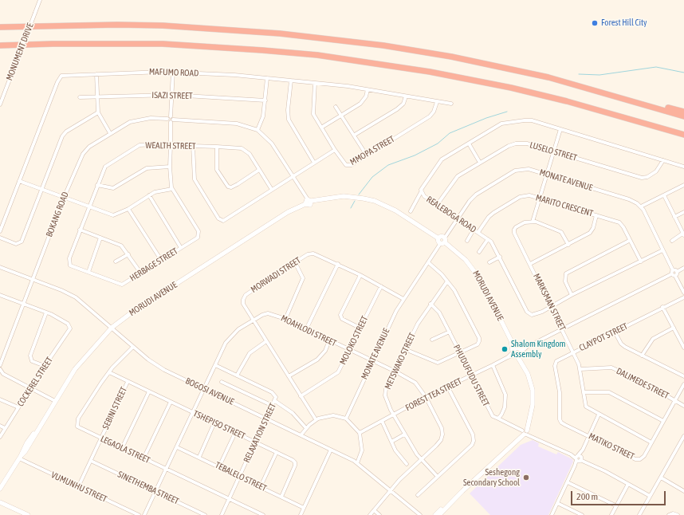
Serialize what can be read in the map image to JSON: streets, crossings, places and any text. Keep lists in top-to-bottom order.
{
  "streets": {
    "street": [
      "MONUMENT DRIVE",
      "MAFUMO ROAD",
      "ISAZI STREET",
      "WEALTH STREET",
      "MMOPA STREET",
      "LUSELO STREET",
      "MONATE AVENUE",
      "MARITO CRESCENT",
      "BOKANG ROAD",
      "REALEBOGA ROAD",
      "HERBAGE STREET",
      "MORWADI STREET",
      "MORUDI AVENUE",
      "MARKSMAN STREET",
      "MOAHLODI STREET",
      "CLAYPOT STREET",
      "MOLOKO STREET",
      "METSWAKO STREET",
      "PHUDUFUDU STREET",
      "COCKEREL STREET",
      "DALIMEDE STREET",
      "BOGOSI AVENUE",
      "FOREST TEA STREET",
      "SEBINI STREET",
      "TSHEPISO STREET",
      "RELAXATION STREET",
      "MATIKO STREET",
      "LEGAOLA STREET",
      "TEBALELO STREET",
      "VUMUNHU STREET",
      "SINETHEMBA STREET"
    ]
  },
  "crossings": [
    ["MAFUMO ROAD", "MMOPA STREET"],
    ["WEALTH STREET", "HERBAGE STREET"],
    ["LUSELO STREET", "REALEBOGA ROAD"],
    ["MONATE AVENUE", "REALEBOGA ROAD"],
    ["MONATE AVENUE", "MORWADI STREET"],
    ["MONATE AVENUE", "MORUDI AVENUE"],
    ["MONATE AVENUE", "MOAHLODI STREET"],
    ["MARITO CRESCENT", "REALEBOGA ROAD"],
    ["BOKANG ROAD", "MORUDI AVENUE"],
    ["BOKANG ROAD", "BOGOSI AVENUE"],
    ["REALEBOGA ROAD", "MARKSMAN STREET"],
    ["MORWADI STREET", "MOAHLODI STREET"],
    ["MORWADI STREET", "MOLOKO STREET"],
    ["MORUDI AVENUE", "BOGOSI AVENUE"],
    ["MORUDI AVENUE", "FOREST TEA STREET"],
    ["MORUDI AVENUE", "VUMUNHU STREET"],
    ["MARKSMAN STREET", "CLAYPOT STREET"],
    ["MARKSMAN STREET", "DALIMEDE STREET"],
    ["MARKSMAN STREET", "FOREST TEA STREET"],
    ["MARKSMAN STREET", "MATIKO STREET"],
    ["MOAHLODI STREET", "MOLOKO STREET"],
    ["MOAHLODI STREET", "METSWAKO STREET"],
    ["MOAHLODI STREET", "BOGOSI AVENUE"],
    ["MOAHLODI STREET", "FOREST TEA STREET"],
    ["MOAHLODI STREET", "TSHEPISO STREET"],
    ["MOAHLODI STREET", "RELAXATION STREET"],
    ["MOAHLODI STREET", "LEGAOLA STREET"],
    ["MOAHLODI STREET", "TEBALELO STREET"],
    ["MOAHLODI STREET", "SINETHEMBA STREET"],
    ["CLAYPOT STREET", "MATIKO STREET"],
    ["METSWAKO STREET", "PHUDUFUDU STREET"],
    ["METSWAKO STREET", "FOREST TEA STREET"],
    ["PHUDUFUDU STREET", "FOREST TEA STREET"],
    ["DALIMEDE STREET", "MATIKO STREET"],
    ["BOGOSI AVENUE", "RELAXATION STREET"],
    ["BOGOSI AVENUE", "LEGAOLA STREET"],
    ["SEBINI STREET", "TSHEPISO STREET"],
    ["SEBINI STREET", "LEGAOLA STREET"],
    ["SEBINI STREET", "VUMUNHU STREET"],
    ["SEBINI STREET", "SINETHEMBA STREET"],
    ["TSHEPISO STREET", "RELAXATION STREET"],
    ["TSHEPISO STREET", "LEGAOLA STREET"],
    ["TSHEPISO STREET", "TEBALELO STREET"],
    ["RELAXATION STREET", "LEGAOLA STREET"],
    ["RELAXATION STREET", "TEBALELO STREET"]
  ],
  "places": ["Forest Hill City", "Shalom Kingdom Assembly", "Seshegong Secondary School"],
  "scale_bar": "200 m"
}
